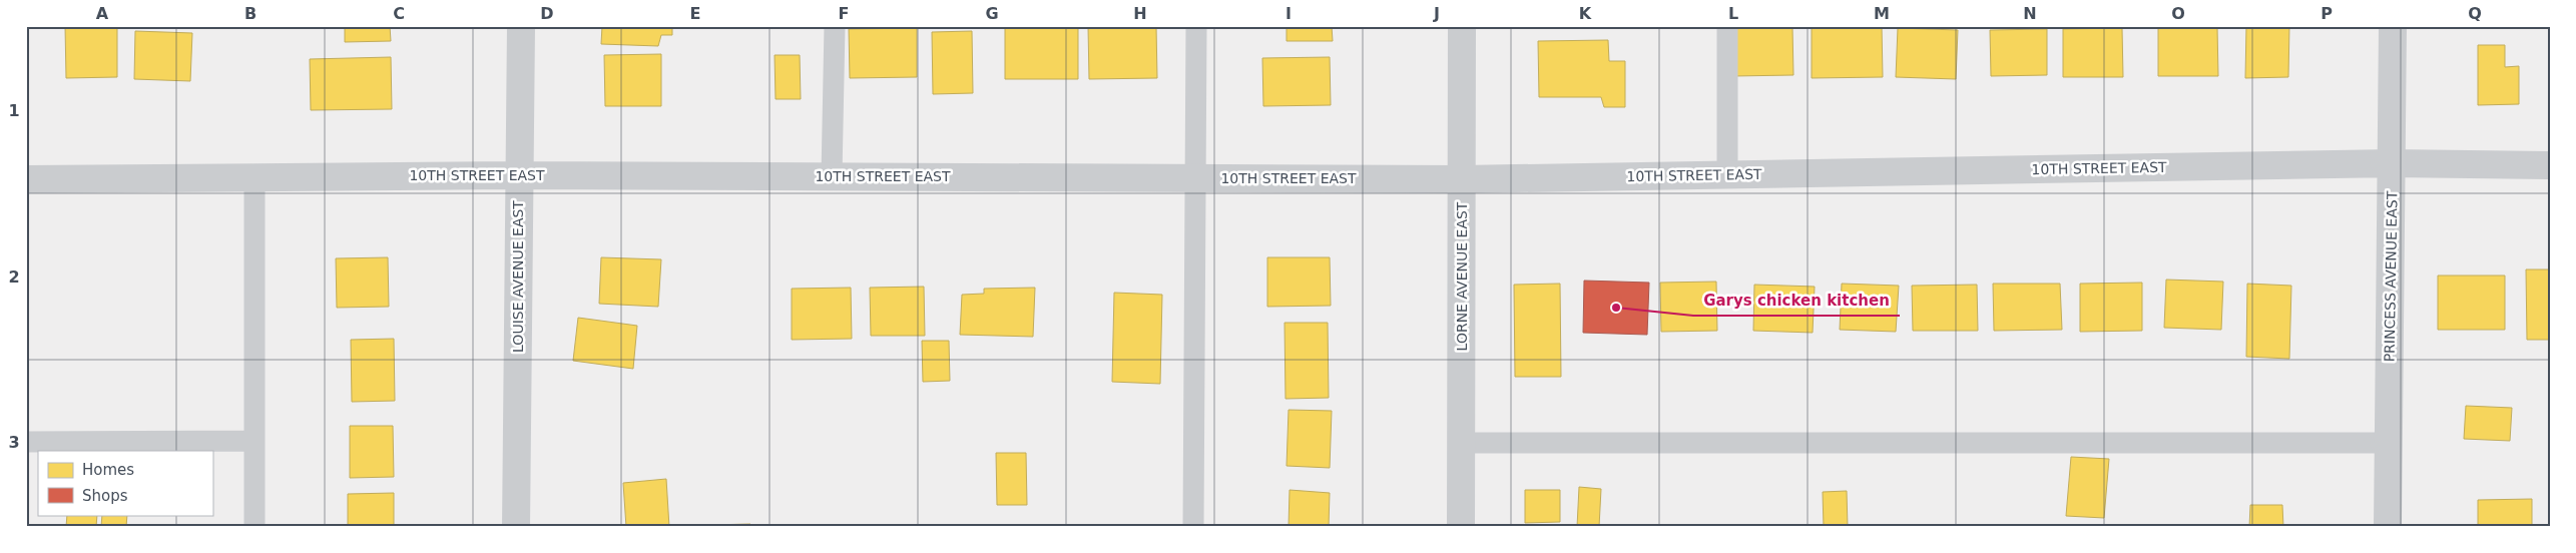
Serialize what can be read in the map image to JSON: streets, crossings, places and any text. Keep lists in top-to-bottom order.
{
  "streets": {
    "street": [
      "10TH STREET EAST",
      "LOUISE AVENUE EAST",
      "LORNE AVENUE EAST",
      "PRINCESS AVENUE EAST"
    ]
  },
  "crossings": [
    ["10TH STREET EAST", "LOUISE AVENUE EAST"],
    ["10TH STREET EAST", "LORNE AVENUE EAST"],
    ["10TH STREET EAST", "PRINCESS AVENUE EAST"]
  ],
  "places": ["Garys chicken kitchen"],
  "legend": ["Homes", "Shops"],
  "grid": {
    "columns": [
      "A",
      "B",
      "C",
      "D",
      "E",
      "F",
      "G",
      "H",
      "I",
      "J",
      "K",
      "L",
      "M",
      "N",
      "O",
      "P",
      "Q"
    ],
    "rows": ["1", "2", "3"]
  }
}
